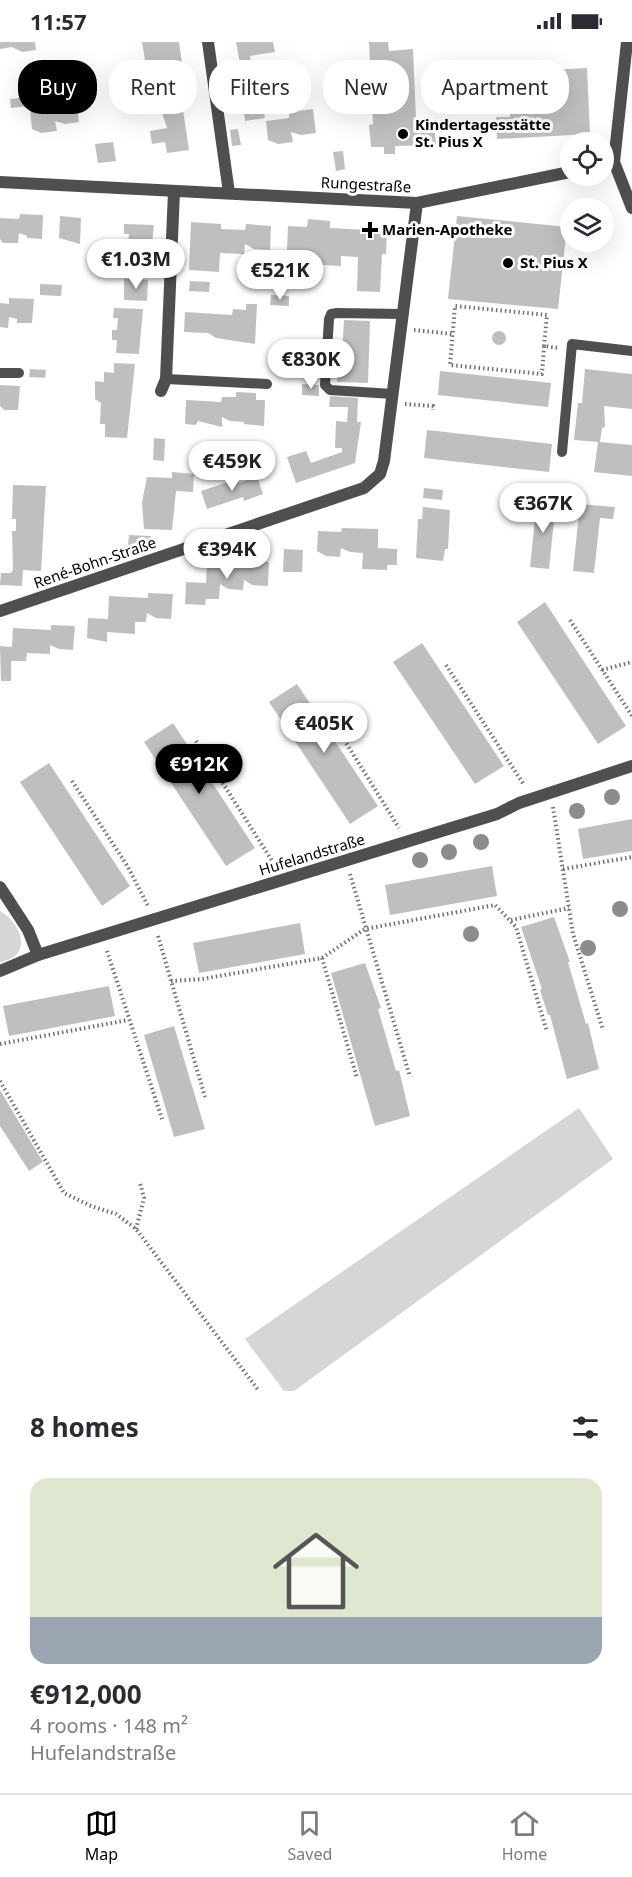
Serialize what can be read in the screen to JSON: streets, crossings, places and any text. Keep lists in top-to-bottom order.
{
  "streets": {
    "street": ["Rungestraße", "René-Bohn-Straße", "Hufelandstraße"]
  },
  "crossings": [
    ["Rungestraße", "René-Bohn-Straße"]
  ],
  "places": {
    "other": ["Kindertagesstätte St. Pius X", "St. Pius X"],
    "health": ["Marien-Apotheke"]
  },
  "page": {
    "status": "11:57",
    "chip": [
      "Buy",
      "Rent",
      "Filters",
      "New",
      "Apartment"
    ],
    "price": [
      "€1.03M",
      "€521K",
      "€830K",
      "€459K",
      "€367K",
      "€394K",
      "€405K",
      "€912K"
    ],
    "heading": "8 homes",
    "list": [
      {
        "name": "€912,000",
        "note": "4 rooms · 148 m² · Hufelandstraße"
      }
    ],
    "tabs": ["Map", "Saved", "Home"]
  }
}
